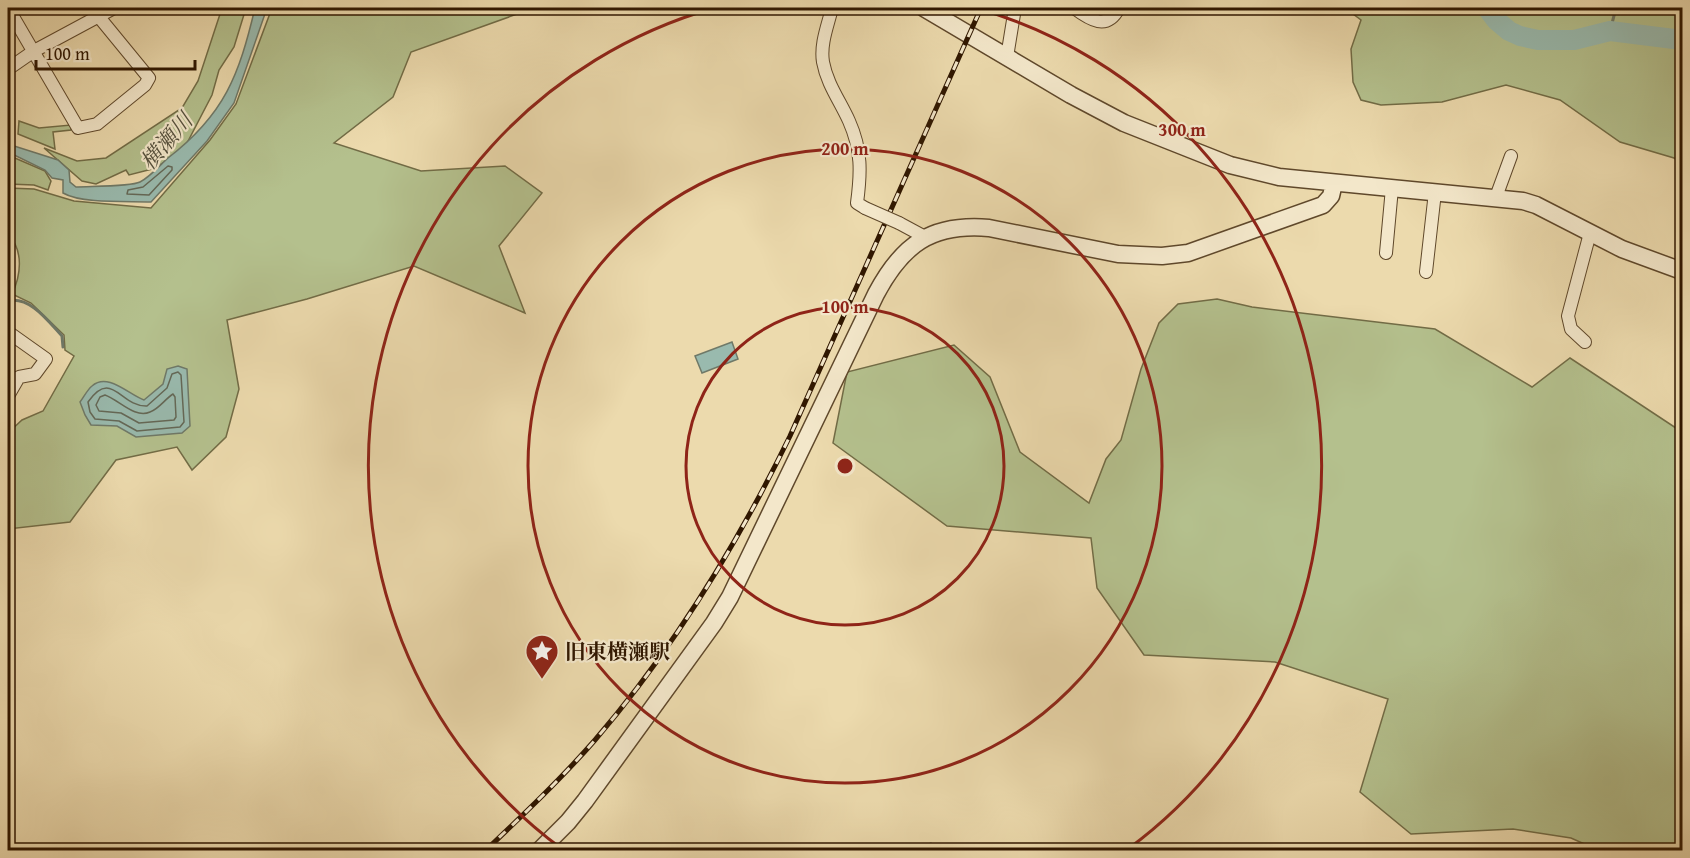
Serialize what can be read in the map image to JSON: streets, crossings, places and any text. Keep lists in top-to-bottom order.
{
  "water": ["横瀬川"],
  "places": {
    "place": ["旧東横瀬駅"]
  },
  "scale_bar": "100 m",
  "rings": ["300 m", "200 m", "100 m"]
}
